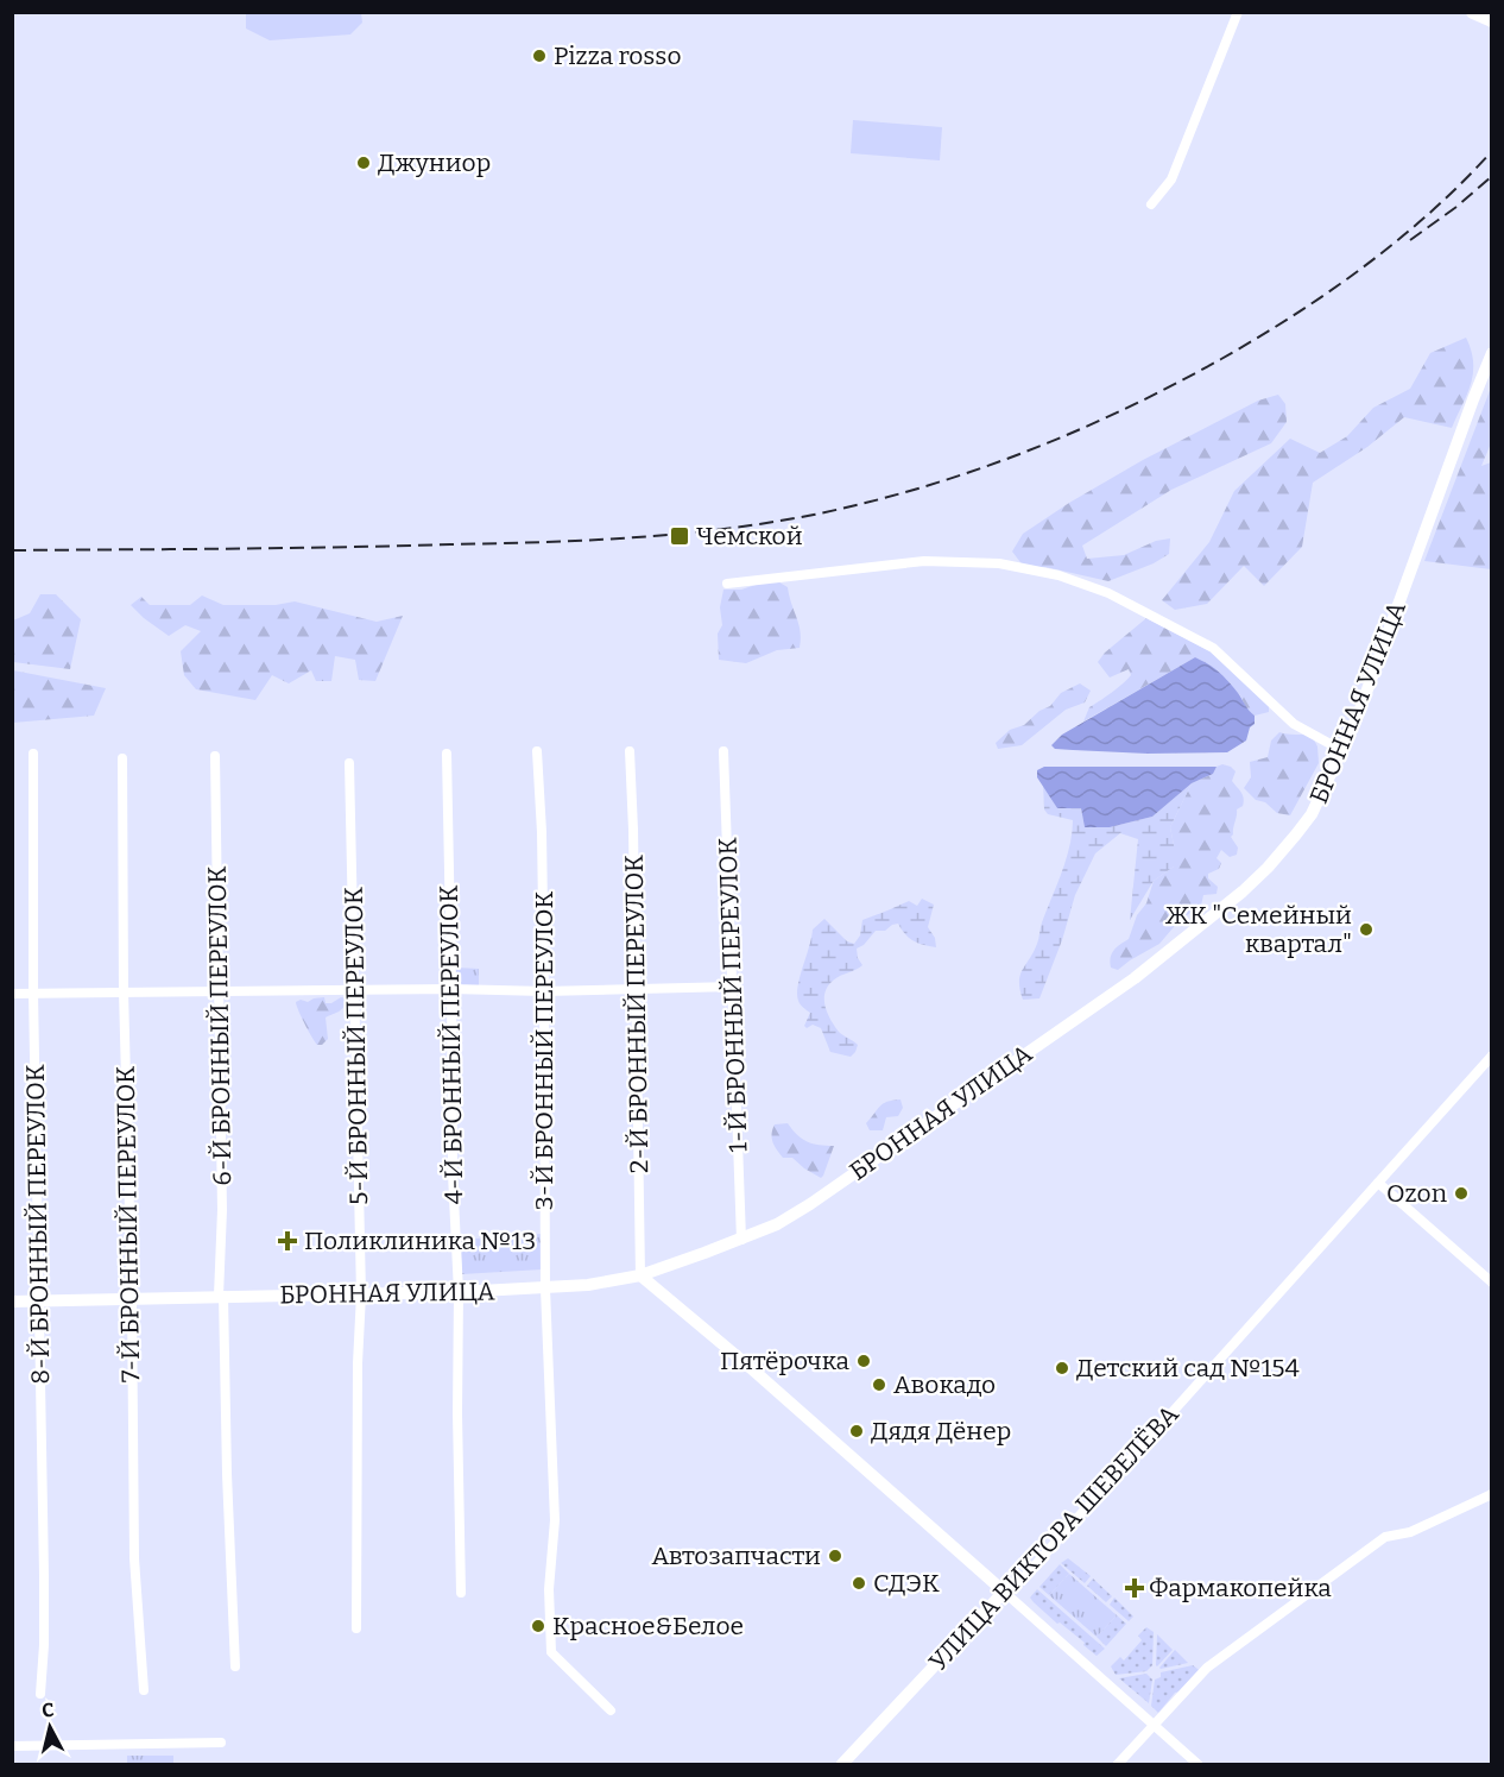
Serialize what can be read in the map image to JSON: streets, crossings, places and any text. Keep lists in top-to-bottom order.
{
  "streets": {
    "street": [
      "БРОННАЯ УЛИЦА",
      "1-Й БРОННЫЙ ПЕРЕУЛОК",
      "2-Й БРОННЫЙ ПЕРЕУЛОК",
      "6-Й БРОННЫЙ ПЕРЕУЛОК",
      "4-Й БРОННЫЙ ПЕРЕУЛОК",
      "5-Й БРОННЫЙ ПЕРЕУЛОК",
      "3-Й БРОННЫЙ ПЕРЕУЛОК",
      "8-Й БРОННЫЙ ПЕРЕУЛОК",
      "7-Й БРОННЫЙ ПЕРЕУЛОК",
      "УЛИЦА ВИКТОРА ШЕВЕЛЁВА"
    ]
  },
  "crossings": [
    ["БРОННАЯ УЛИЦА", "1-Й БРОННЫЙ ПЕРЕУЛОК"],
    ["БРОННАЯ УЛИЦА", "2-Й БРОННЫЙ ПЕРЕУЛОК"],
    ["БРОННАЯ УЛИЦА", "6-Й БРОННЫЙ ПЕРЕУЛОК"],
    ["БРОННАЯ УЛИЦА", "4-Й БРОННЫЙ ПЕРЕУЛОК"],
    ["БРОННАЯ УЛИЦА", "5-Й БРОННЫЙ ПЕРЕУЛОК"],
    ["БРОННАЯ УЛИЦА", "3-Й БРОННЫЙ ПЕРЕУЛОК"],
    ["БРОННАЯ УЛИЦА", "8-Й БРОННЫЙ ПЕРЕУЛОК"],
    ["БРОННАЯ УЛИЦА", "7-Й БРОННЫЙ ПЕРЕУЛОК"]
  ],
  "places": {
    "other": [
      "Pizza rosso",
      "Джуниор",
      "ЖК \"Семейный квартал\"",
      "Ozon",
      "Пятёрочка",
      "Детский сад №154",
      "Авокадо",
      "Дядя Дёнер",
      "Автозапчасти",
      "СДЭК",
      "Красное&Белое"
    ],
    "transit": ["Чемской"],
    "health": ["Поликлиника №13", "Фармакопейка"]
  },
  "north": "top"
}
